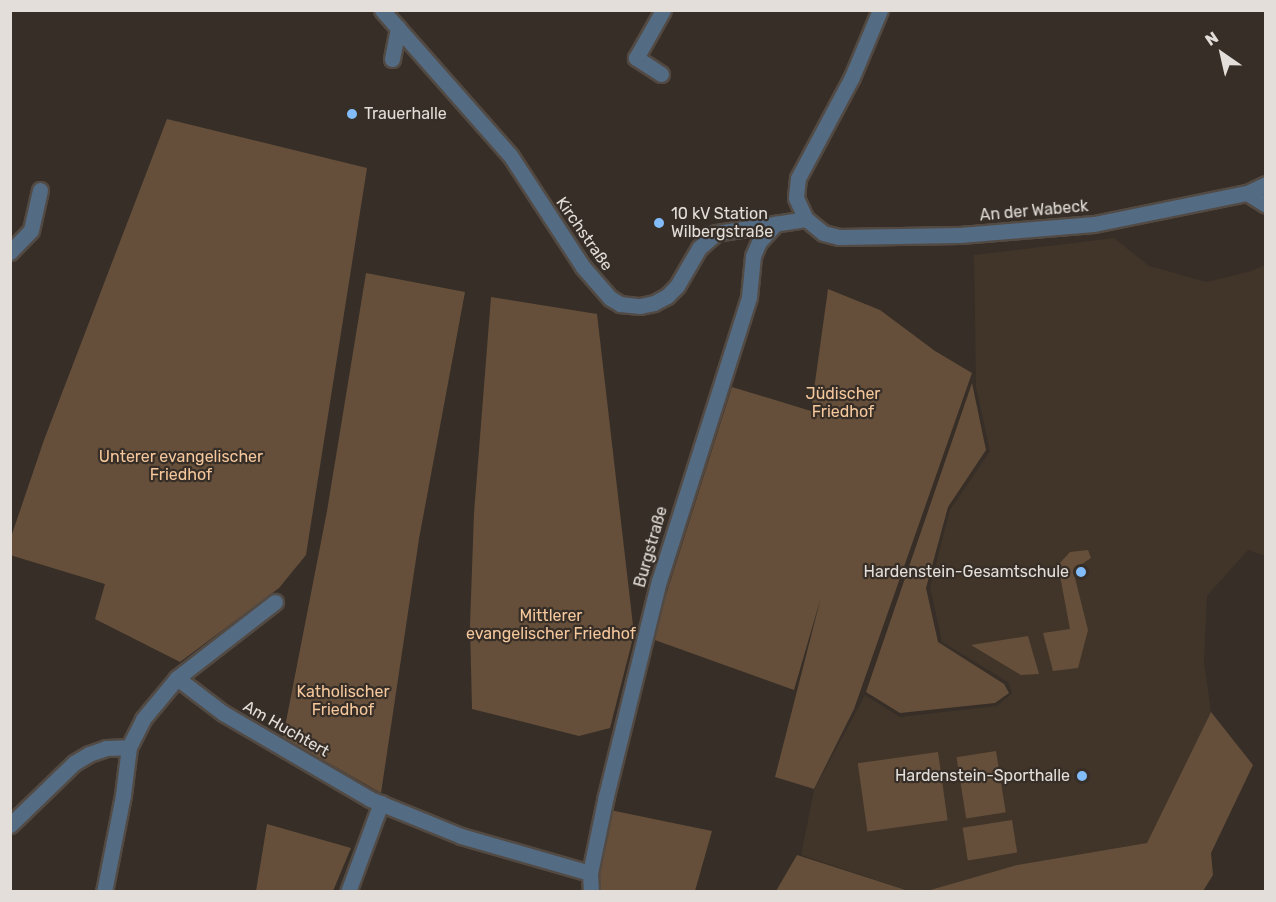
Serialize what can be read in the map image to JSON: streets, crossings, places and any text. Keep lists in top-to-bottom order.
{
  "streets": {
    "street": [
      "An der Wabeck",
      "Kirchstraße",
      "Burgstraße",
      "Am Huchtert"
    ]
  },
  "crossings": [
    ["An der Wabeck", "Kirchstraße"],
    ["Kirchstraße", "Burgstraße"],
    ["Burgstraße", "Am Huchtert"]
  ],
  "parks": [
    "Jüdischer Friedhof",
    "Unterer evangelischer Friedhof",
    "Mittlerer evangelischer Friedhof",
    "Katholischer Friedhof"
  ],
  "places": [
    "Trauerhalle",
    "10 kV Station Wilbergstraße",
    "Hardenstein-Gesamtschule",
    "Hardenstein-Sporthalle"
  ],
  "north": "top left"
}
